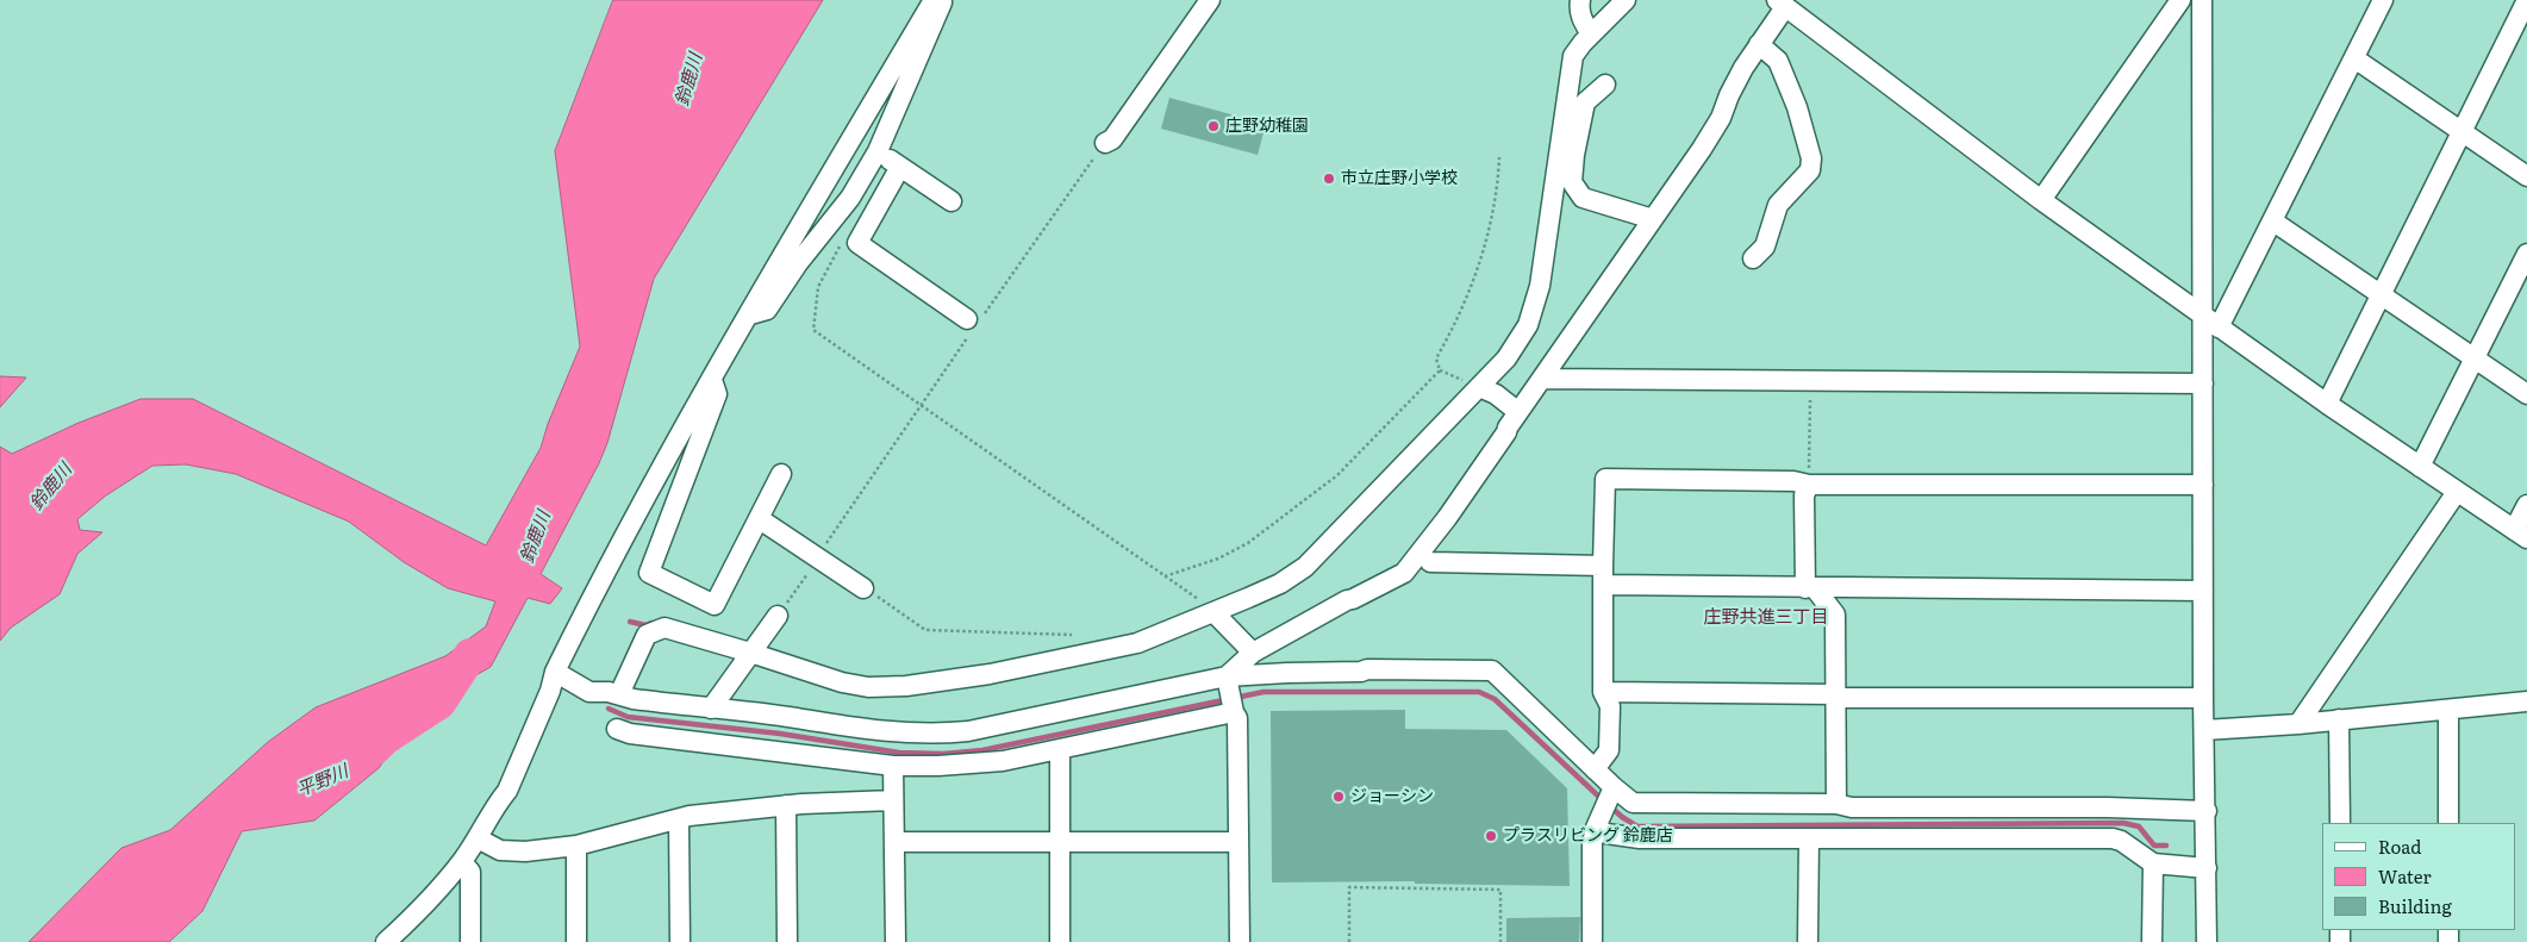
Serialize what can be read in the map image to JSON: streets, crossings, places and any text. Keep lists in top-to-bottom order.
{
  "districts": ["庄野共進三丁目"],
  "water": ["鈴鹿川", "平野川"],
  "places": [
    "庄野幼稚園",
    "市立庄野小学校",
    "ジョーシン",
    "プラスリビング 鈴鹿店"
  ],
  "legend": ["Road", "Water", "Building"]
}
